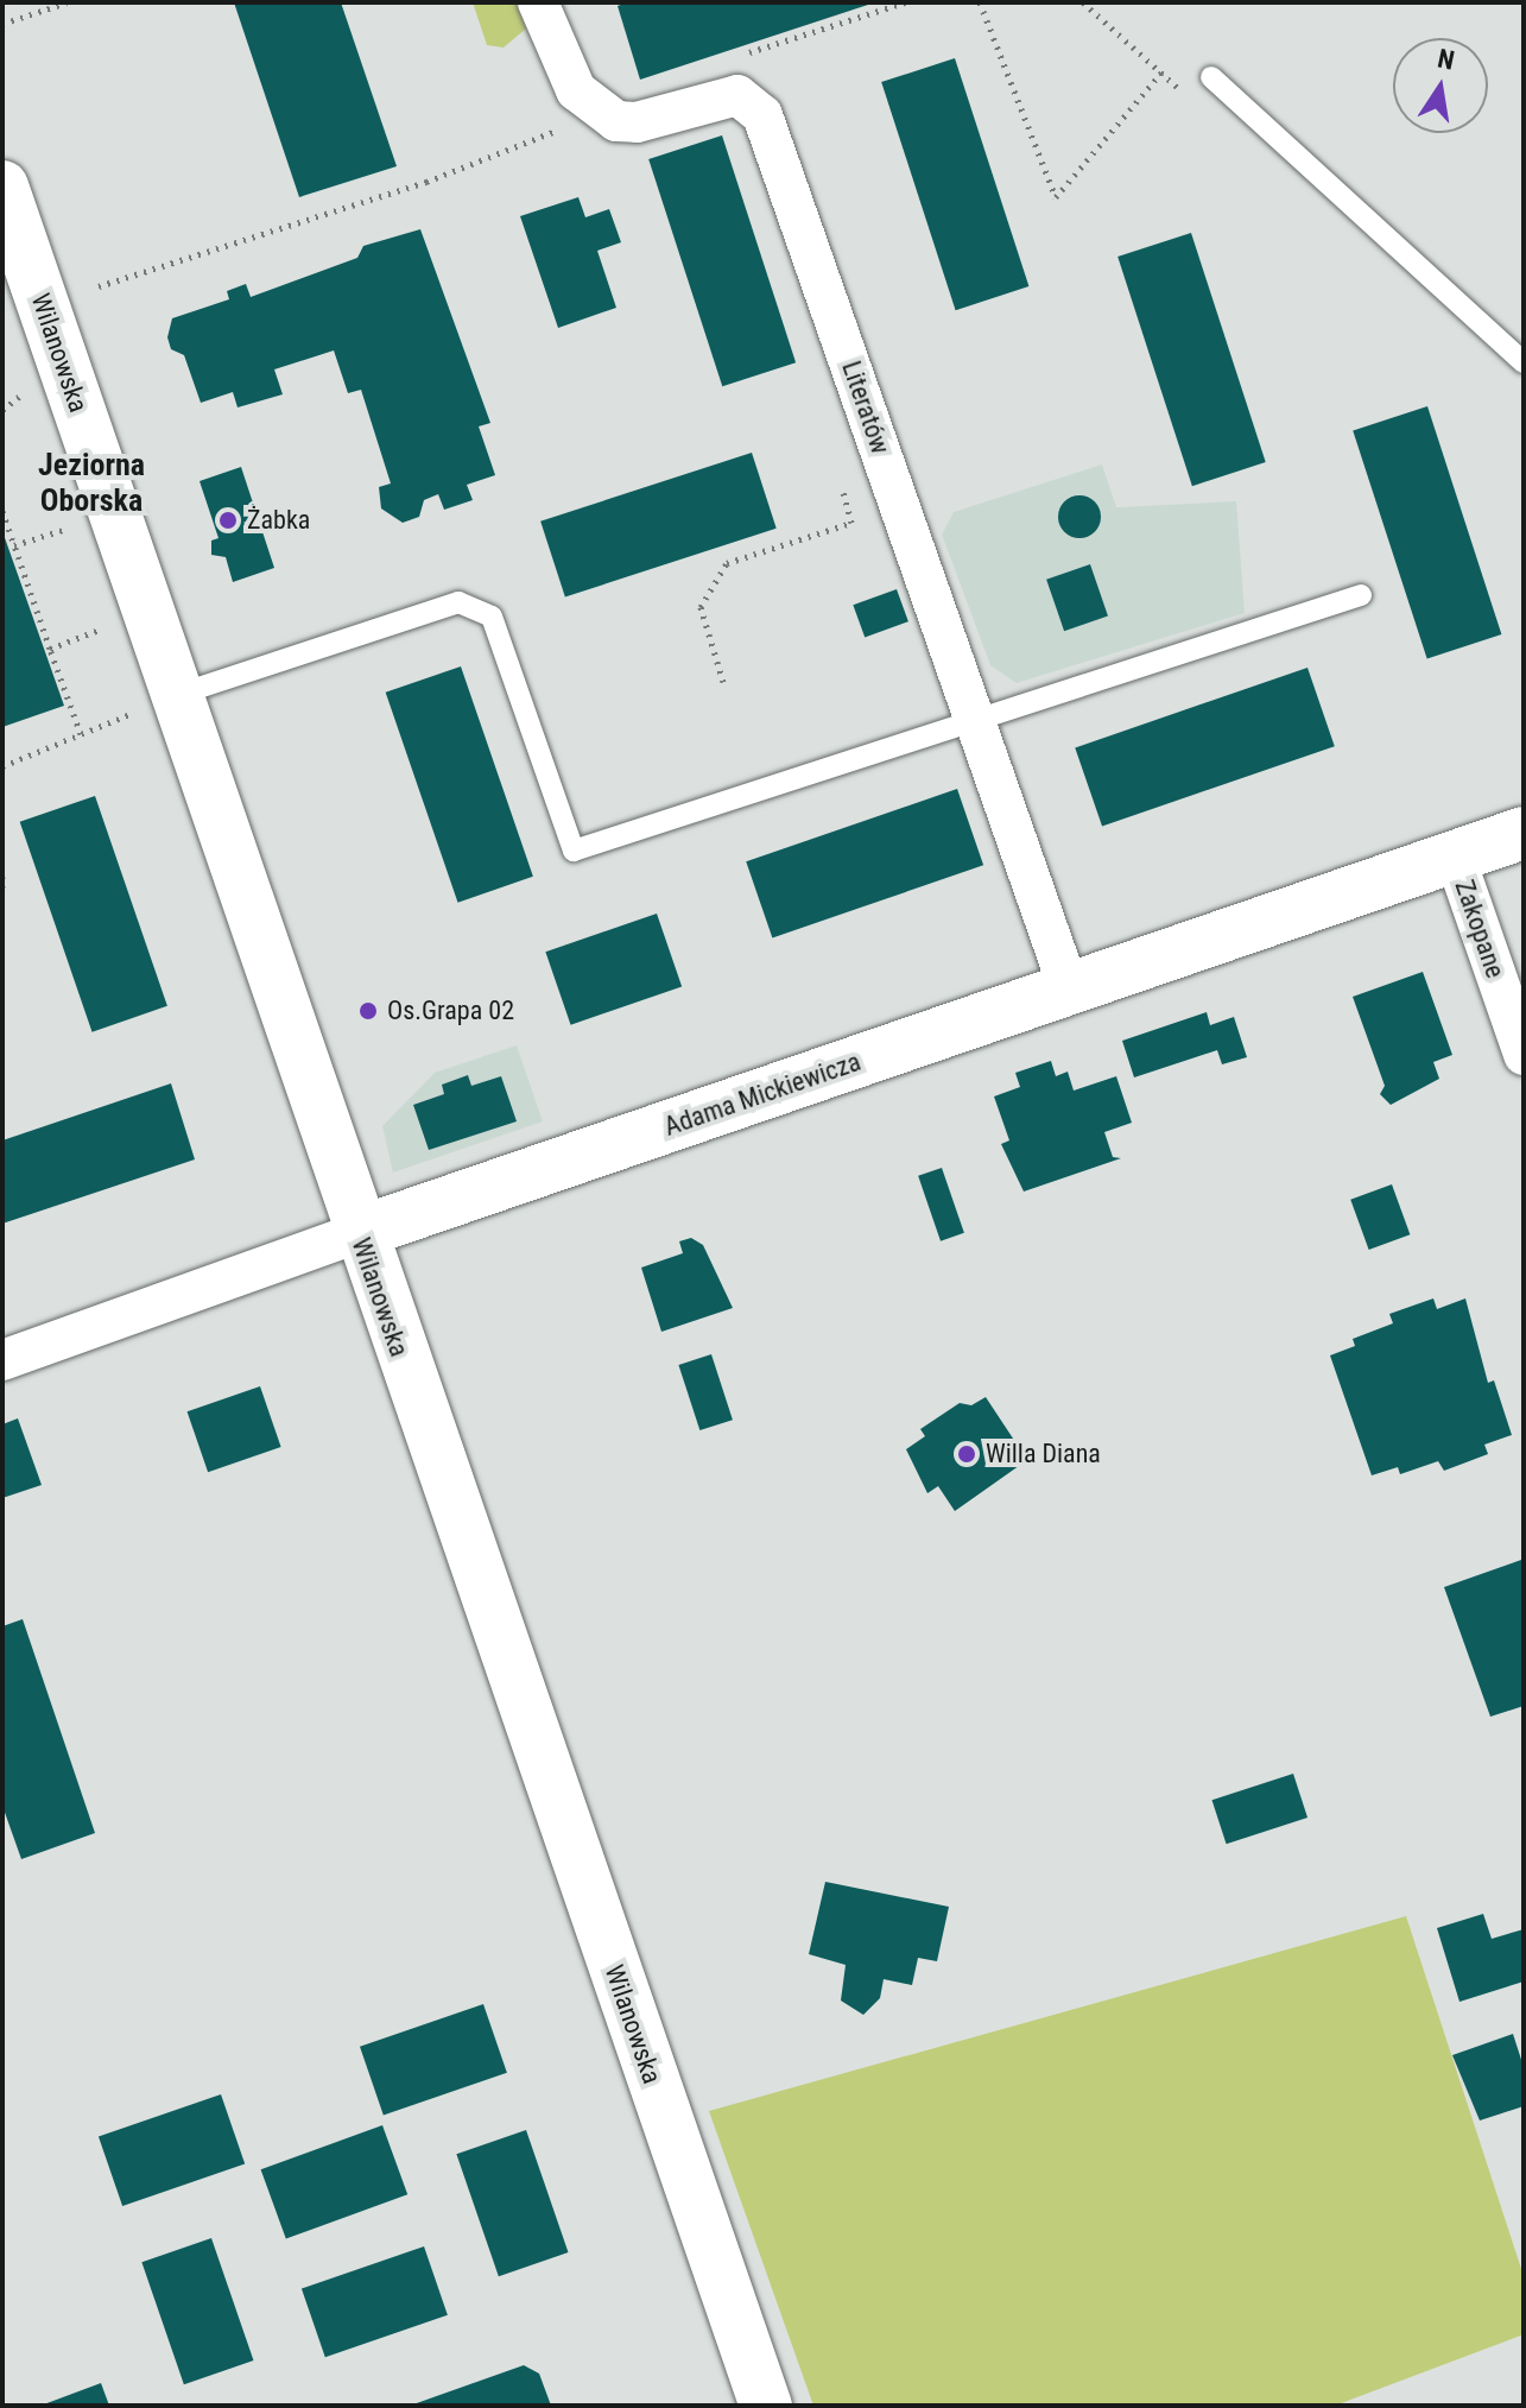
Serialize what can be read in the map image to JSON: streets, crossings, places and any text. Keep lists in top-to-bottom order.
{
  "streets": {
    "main road": ["Wilanowska", "Adama Mickiewicza"],
    "street": ["Literatów", "Zakopane"]
  },
  "crossings": [
    ["Wilanowska", "Adama Mickiewicza"],
    ["Literatów", "Adama Mickiewicza"],
    ["Zakopane", "Adama Mickiewicza"]
  ],
  "districts": ["Jeziorna Oborska"],
  "places": ["Żabka", "Os.Grapa 02", "Willa Diana"],
  "north": "top"
}
